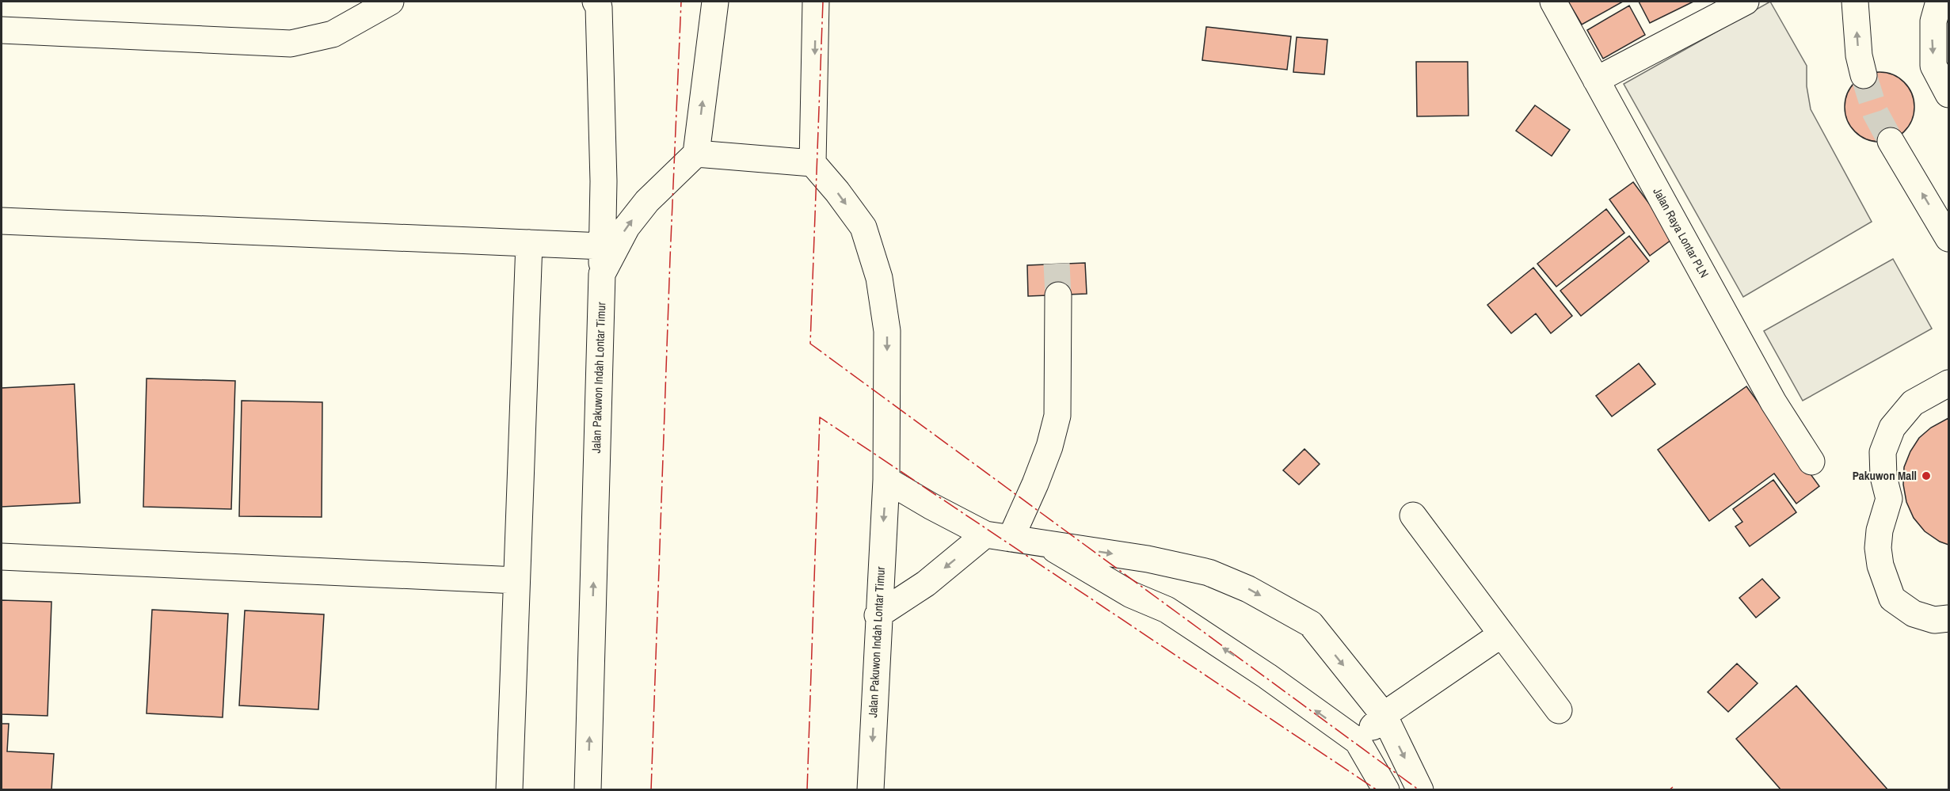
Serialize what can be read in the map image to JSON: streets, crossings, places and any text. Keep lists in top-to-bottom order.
{
  "streets": {
    "street": ["Jalan Raya Lontar PLN", "Jalan Pakuwon Indah Lontar Timur"]
  },
  "places": ["Pakuwon Mall"]
}
